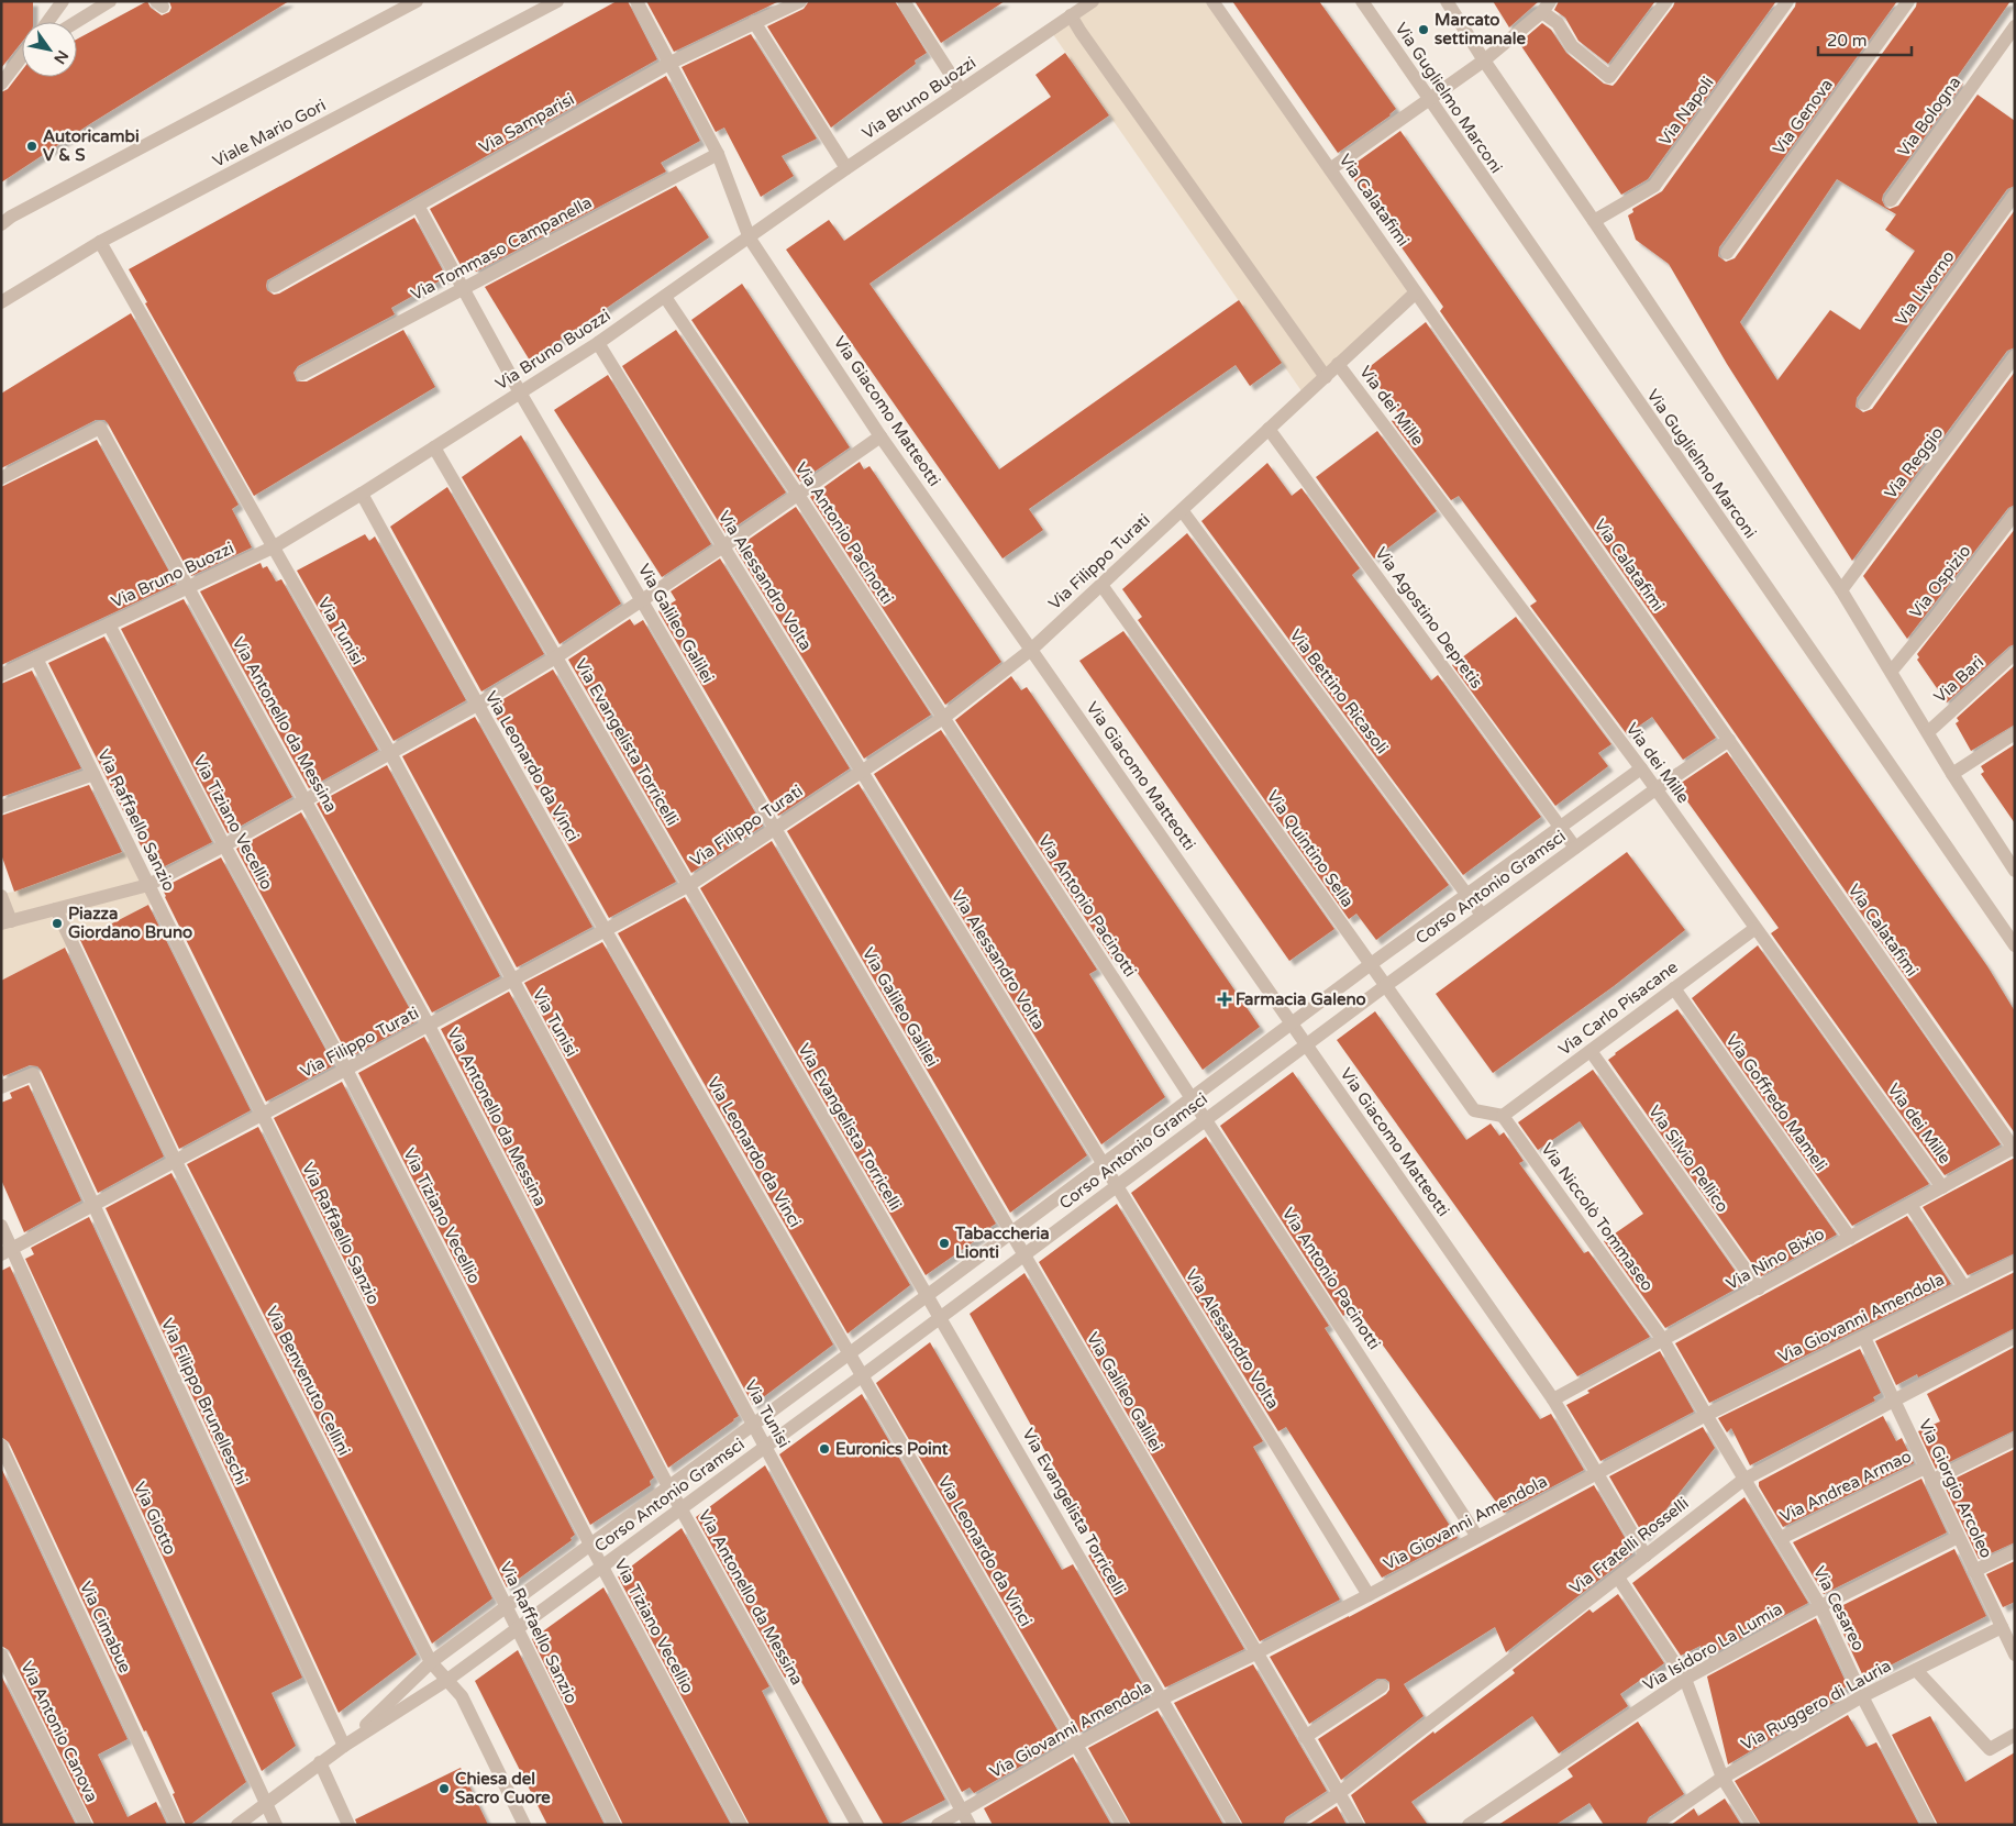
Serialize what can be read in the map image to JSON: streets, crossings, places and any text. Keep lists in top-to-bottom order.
{
  "streets": {
    "street": [
      "Via Bruno Buozzi",
      "Via Guglielmo Marconi",
      "Via Napoli",
      "Via Genova",
      "Via Bologna",
      "Via Samparisi",
      "Viale Mario Gori",
      "Via Calatafimi",
      "Via Tommaso Campanella",
      "Via Livorno",
      "Via dei Mille",
      "Via Giacomo Matteotti",
      "Via Reggio",
      "Via Antonio Pacinotti",
      "Via Filippo Turati",
      "Via Alessandro Volta",
      "Via Ospizio",
      "Via Agostino Depretis",
      "Via Galileo Galilei",
      "Via Tunisi",
      "Via Bari",
      "Via Bettino Ricasoli",
      "Via Antonello da Messina",
      "Via Evangelista Torricelli",
      "Via Leonardo da Vinci",
      "Via Raffaello Sanzio",
      "Via Tiziano Vecellio",
      "Via Quintino Sella",
      "Corso Antonio Gramsci",
      "Via Carlo Pisacane",
      "Via Goffredo Mameli",
      "Via Silvio Pellico",
      "Via Niccolò Tommaseo",
      "Via Nino Bixio",
      "Via Giovanni Amendola",
      "Via Benvenuto Cellini",
      "Via Filippo Brunelleschi",
      "Via Andrea Armao",
      "Via Giorgio Arcoleo",
      "Via Giotto",
      "Via Fratelli Rosselli",
      "Via Cesareo",
      "Via Cimabue",
      "Via Isidoro La Lumia",
      "Via Ruggero di Lauria",
      "Via Antonio Canova"
    ]
  },
  "crossings": [
    ["Via Bruno Buozzi", "Via Giacomo Matteotti"],
    ["Via Bruno Buozzi", "Via Antonio Pacinotti"],
    ["Via Bruno Buozzi", "Via Alessandro Volta"],
    ["Via Bruno Buozzi", "Via Galileo Galilei"],
    ["Via Bruno Buozzi", "Via Tunisi"],
    ["Via Bruno Buozzi", "Via Antonello da Messina"],
    ["Via Bruno Buozzi", "Via Evangelista Torricelli"],
    ["Via Bruno Buozzi", "Via Leonardo da Vinci"],
    ["Via Bruno Buozzi", "Via Raffaello Sanzio"],
    ["Via Bruno Buozzi", "Via Tiziano Vecellio"],
    ["Via Samparisi", "Via Giacomo Matteotti"],
    ["Via Samparisi", "Via Galileo Galilei"],
    ["Viale Mario Gori", "Via Tunisi"],
    ["Via Calatafimi", "Via Filippo Turati"],
    ["Via Calatafimi", "Corso Antonio Gramsci"],
    ["Via Calatafimi", "Via Nino Bixio"],
    ["Via Tommaso Campanella", "Via Giacomo Matteotti"],
    ["Via Tommaso Campanella", "Via Galileo Galilei"],
    ["Via dei Mille", "Via Filippo Turati"],
    ["Via dei Mille", "Corso Antonio Gramsci"],
    ["Via dei Mille", "Via Carlo Pisacane"],
    ["Via dei Mille", "Via Nino Bixio"],
    ["Via Giacomo Matteotti", "Via Filippo Turati"],
    ["Via Giacomo Matteotti", "Corso Antonio Gramsci"],
    ["Via Giacomo Matteotti", "Via Nino Bixio"],
    ["Via Giacomo Matteotti", "Via Giovanni Amendola"],
    ["Via Giacomo Matteotti", "Via Fratelli Rosselli"],
    ["Via Antonio Pacinotti", "Via Filippo Turati"],
    ["Via Antonio Pacinotti", "Corso Antonio Gramsci"],
    ["Via Antonio Pacinotti", "Via Giovanni Amendola"],
    ["Via Filippo Turati", "Via Alessandro Volta"],
    ["Via Filippo Turati", "Via Agostino Depretis"],
    ["Via Filippo Turati", "Via Galileo Galilei"],
    ["Via Filippo Turati", "Via Tunisi"],
    ["Via Filippo Turati", "Via Bettino Ricasoli"],
    ["Via Filippo Turati", "Via Antonello da Messina"],
    ["Via Filippo Turati", "Via Evangelista Torricelli"],
    ["Via Filippo Turati", "Via Leonardo da Vinci"],
    ["Via Filippo Turati", "Via Raffaello Sanzio"],
    ["Via Filippo Turati", "Via Tiziano Vecellio"],
    ["Via Filippo Turati", "Via Quintino Sella"],
    ["Via Filippo Turati", "Via Benvenuto Cellini"],
    ["Via Filippo Turati", "Via Filippo Brunelleschi"],
    ["Via Filippo Turati", "Via Giotto"],
    ["Via Alessandro Volta", "Corso Antonio Gramsci"],
    ["Via Alessandro Volta", "Via Giovanni Amendola"],
    ["Via Agostino Depretis", "Corso Antonio Gramsci"],
    ["Via Galileo Galilei", "Corso Antonio Gramsci"],
    ["Via Galileo Galilei", "Via Giovanni Amendola"],
    ["Via Galileo Galilei", "Via Fratelli Rosselli"],
    ["Via Tunisi", "Corso Antonio Gramsci"],
    ["Via Tunisi", "Via Giovanni Amendola"],
    ["Via Bettino Ricasoli", "Corso Antonio Gramsci"],
    ["Via Antonello da Messina", "Corso Antonio Gramsci"],
    ["Via Evangelista Torricelli", "Corso Antonio Gramsci"],
    ["Via Evangelista Torricelli", "Via Giovanni Amendola"],
    ["Via Leonardo da Vinci", "Corso Antonio Gramsci"],
    ["Via Leonardo da Vinci", "Via Giovanni Amendola"],
    ["Via Raffaello Sanzio", "Corso Antonio Gramsci"],
    ["Via Tiziano Vecellio", "Corso Antonio Gramsci"],
    ["Via Quintino Sella", "Corso Antonio Gramsci"],
    ["Via Quintino Sella", "Via Carlo Pisacane"],
    ["Via Quintino Sella", "Via Niccolò Tommaseo"],
    ["Corso Antonio Gramsci", "Via Benvenuto Cellini"],
    ["Corso Antonio Gramsci", "Via Filippo Brunelleschi"],
    ["Corso Antonio Gramsci", "Via Giotto"],
    ["Via Carlo Pisacane", "Via Goffredo Mameli"],
    ["Via Carlo Pisacane", "Via Silvio Pellico"],
    ["Via Carlo Pisacane", "Via Niccolò Tommaseo"],
    ["Via Goffredo Mameli", "Via Nino Bixio"],
    ["Via Silvio Pellico", "Via Nino Bixio"],
    ["Via Niccolò Tommaseo", "Via Nino Bixio"],
    ["Via Niccolò Tommaseo", "Via Giovanni Amendola"],
    ["Via Niccolò Tommaseo", "Via Cesareo"],
    ["Via Giovanni Amendola", "Via Giorgio Arcoleo"],
    ["Via Giovanni Amendola", "Via Cesareo"],
    ["Via Andrea Armao", "Via Giorgio Arcoleo"],
    ["Via Andrea Armao", "Via Cesareo"],
    ["Via Giorgio Arcoleo", "Via Fratelli Rosselli"],
    ["Via Giorgio Arcoleo", "Via Isidoro La Lumia"],
    ["Via Giorgio Arcoleo", "Via Ruggero di Lauria"],
    ["Via Fratelli Rosselli", "Via Cesareo"],
    ["Via Cesareo", "Via Isidoro La Lumia"],
    ["Via Cesareo", "Via Ruggero di Lauria"]
  ],
  "places": {
    "other": [
      "Marcato settimanale",
      "Autoricambi V & S",
      "Piazza Giordano Bruno",
      "Tabaccheria Lionti",
      "Euronics Point",
      "Chiesa del Sacro Cuore"
    ],
    "health": ["Farmacia Galeno"]
  },
  "scale_bar": "20 m",
  "north": "bottom right"
}
